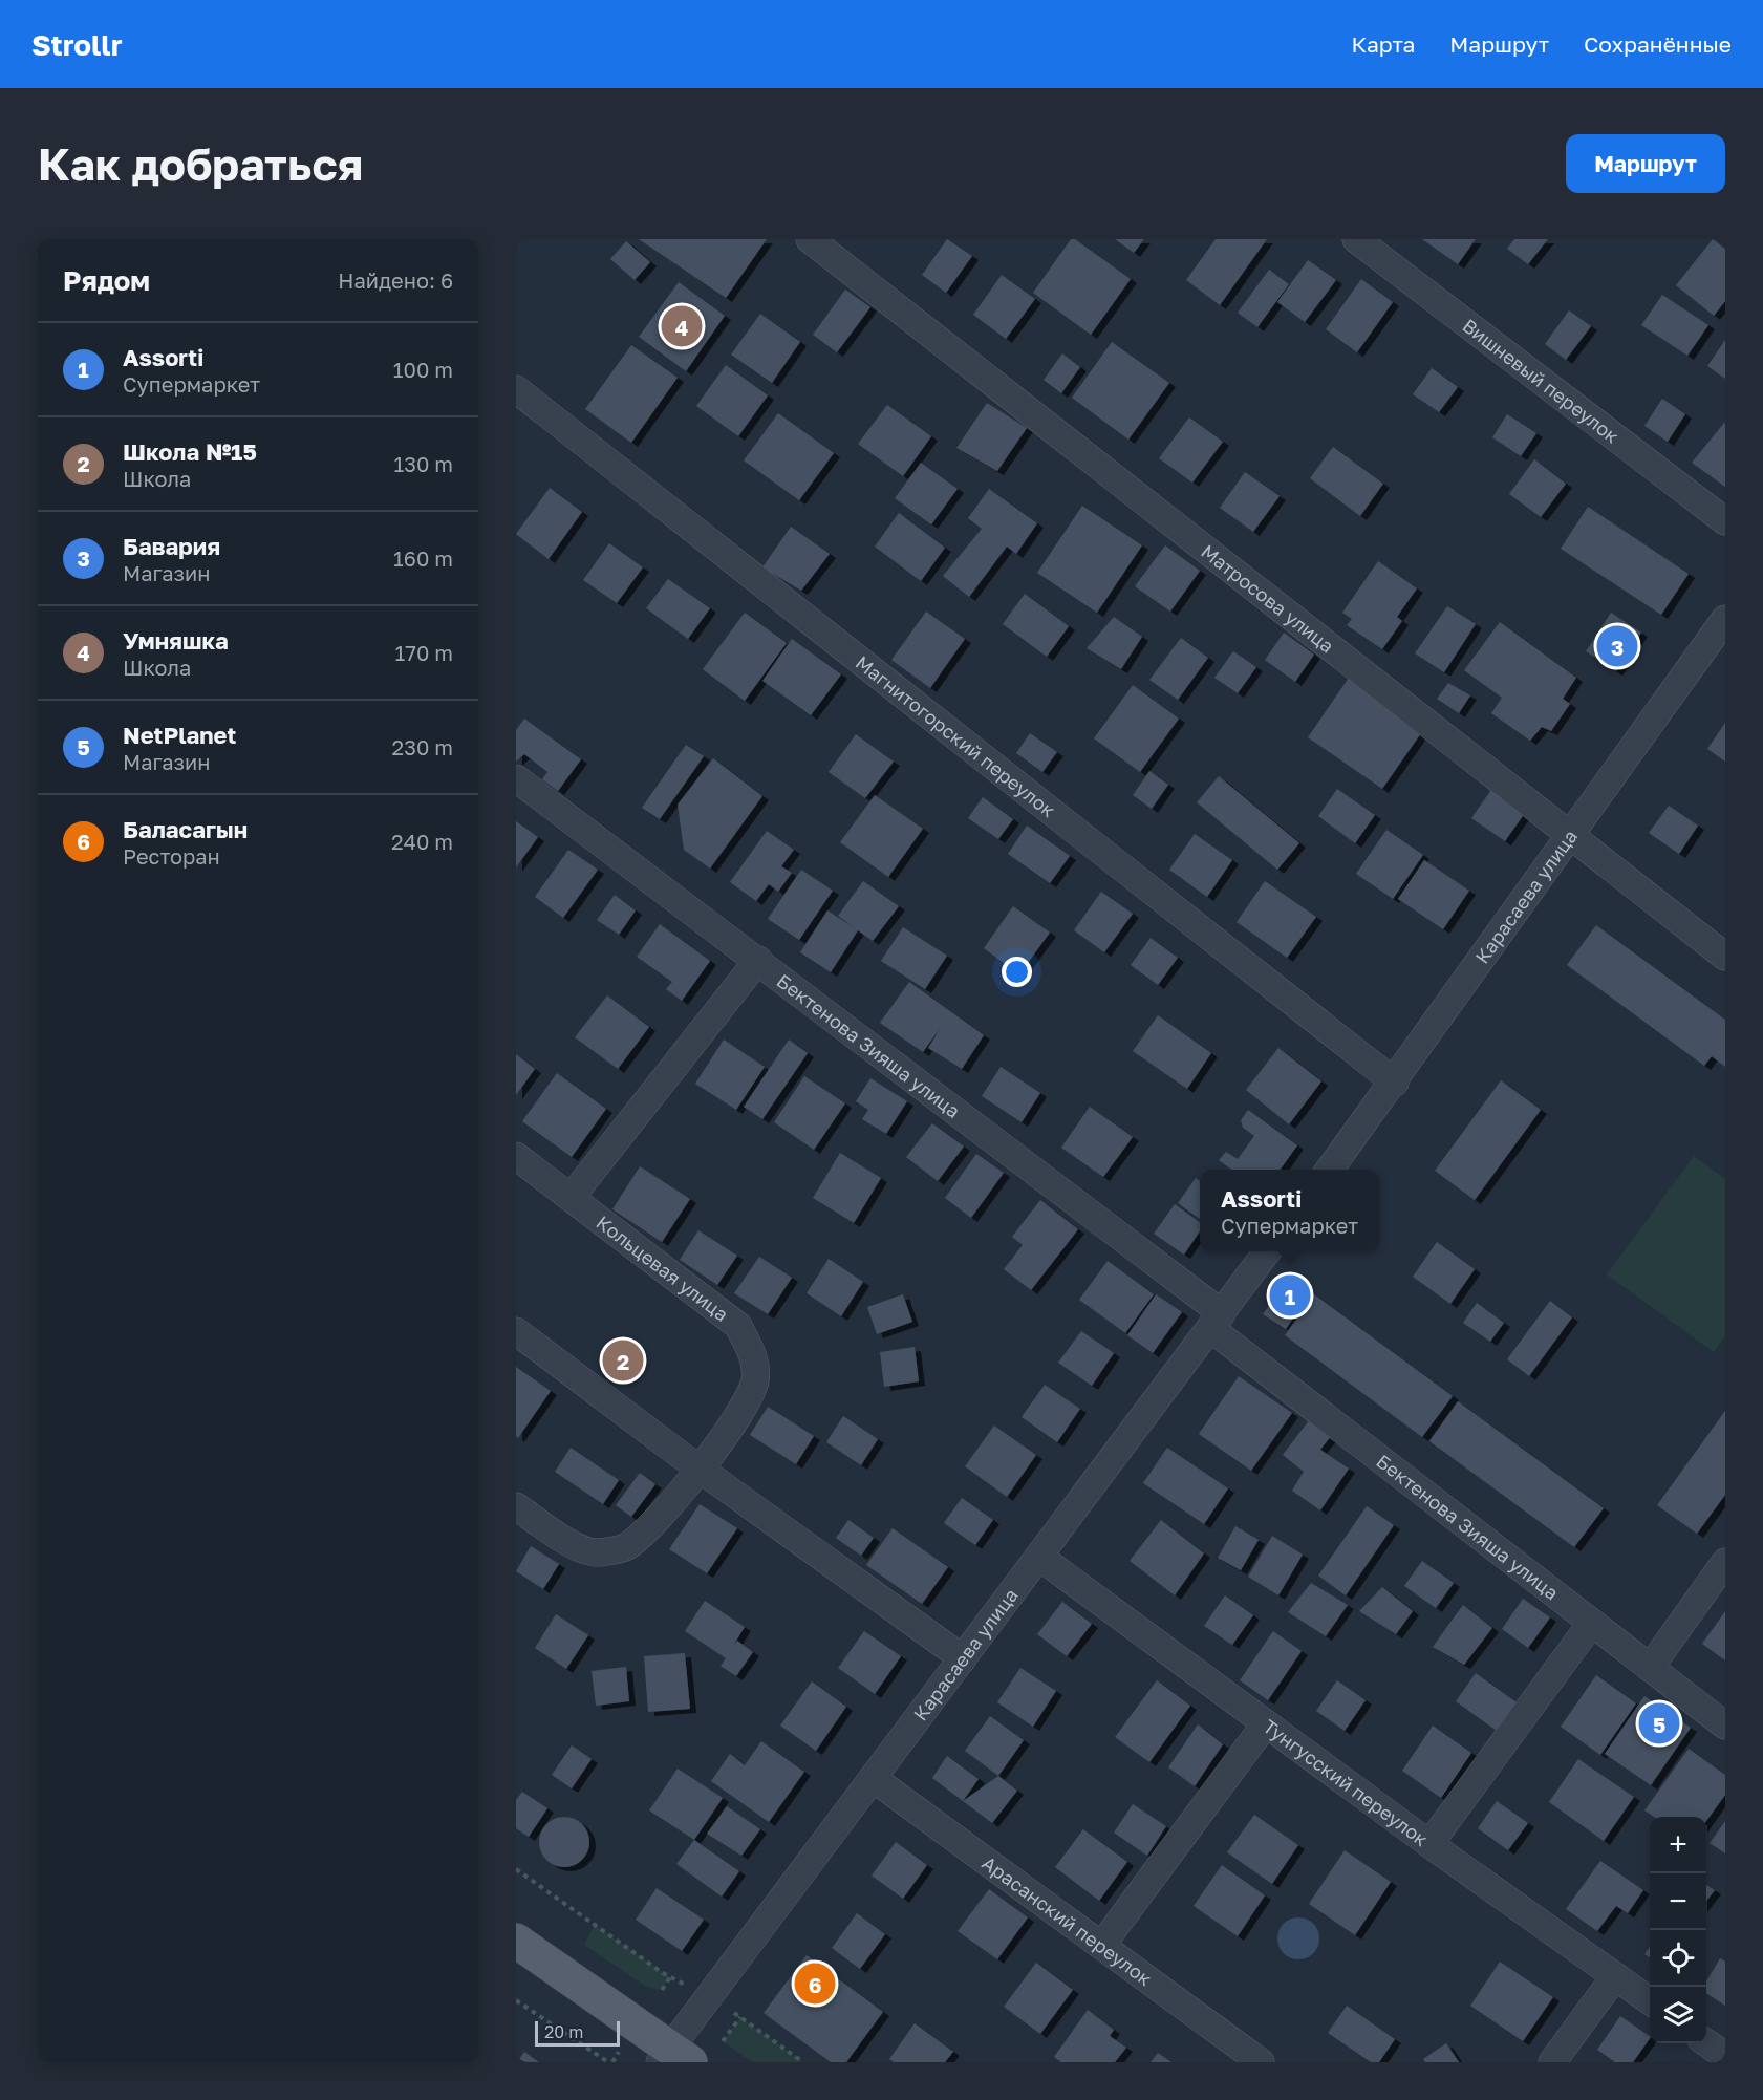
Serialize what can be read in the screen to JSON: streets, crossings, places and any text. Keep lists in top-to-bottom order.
{
  "streets": {
    "street": [
      "Вишневый переулок",
      "Матросова улица",
      "Магнитогорский переулок",
      "Карасаева улица",
      "Бектенова Зияша улица",
      "Кольцевая улица",
      "Тунгусский переулок",
      "Арасанский переулок"
    ]
  },
  "crossings": [
    ["Матросова улица", "Карасаева улица"],
    ["Магнитогорский переулок", "Карасаева улица"],
    ["Карасаева улица", "Бектенова Зияша улица"],
    ["Карасаева улица", "Тунгусский переулок"],
    ["Карасаева улица", "Арасанский переулок"]
  ],
  "scale_bar": "20 m",
  "page": {
    "header": "Strollr",
    "nav": ["Карта", "Маршрут", "Сохранённые"],
    "buttons": "Маршрут",
    "title": "Как добраться",
    "heading": ["Рядом", "Найдено: 6"],
    "pins": [
      "4",
      "3",
      "1",
      "2",
      "5",
      "6"
    ],
    "list": [
      {
        "mark": "1",
        "name": "Assorti",
        "note": "Супермаркет",
        "value": "100 m"
      },
      {
        "mark": "2",
        "name": "Школа №15",
        "note": "Школа",
        "value": "130 m"
      },
      {
        "mark": "3",
        "name": "Бавария",
        "note": "Магазин",
        "value": "160 m"
      },
      {
        "mark": "4",
        "name": "Умняшка",
        "note": "Школа",
        "value": "170 m"
      },
      {
        "mark": "5",
        "name": "NetPlanet",
        "note": "Магазин",
        "value": "230 m"
      },
      {
        "mark": "6",
        "name": "Баласагын",
        "note": "Ресторан",
        "value": "240 m"
      }
    ],
    "popup": ["Assorti", "Супермаркет"],
    "map_buttons": ["+", "−"],
    "scale": "20 m"
  }
}
